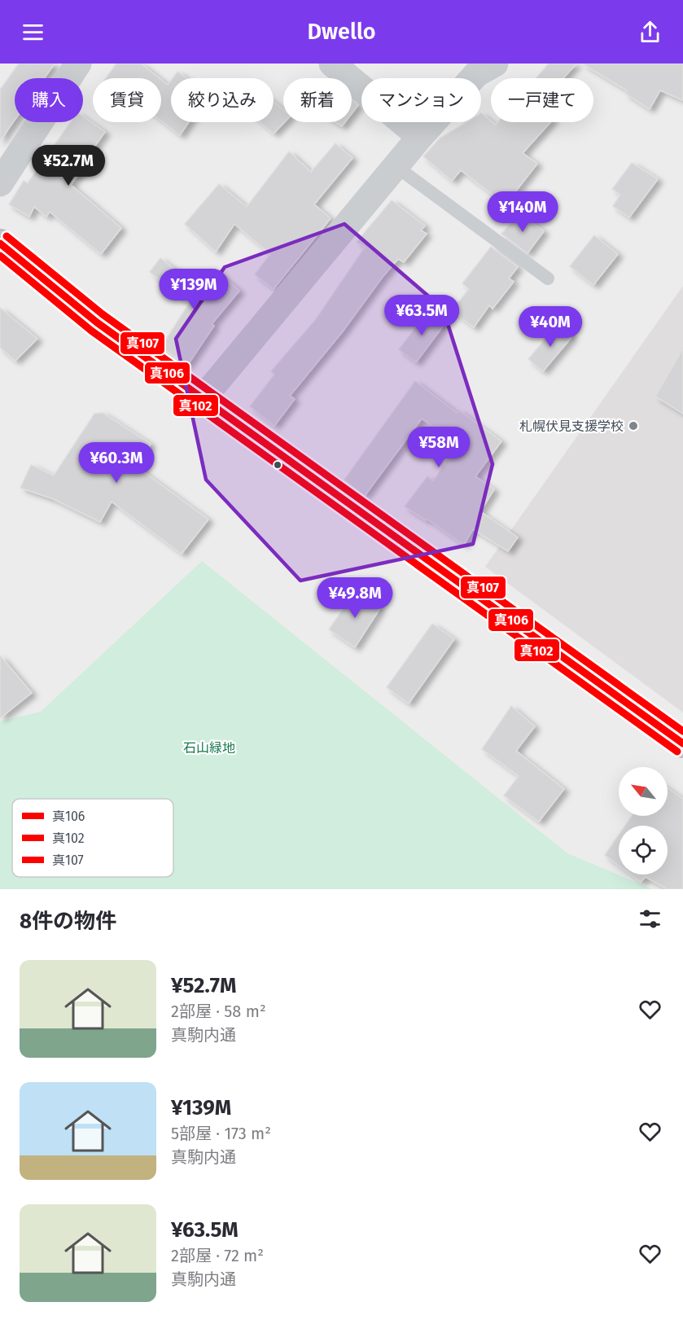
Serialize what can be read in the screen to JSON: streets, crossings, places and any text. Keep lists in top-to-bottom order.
{
  "parks": ["石山緑地"],
  "places": ["札幌伏見支援学校"],
  "lines": ["transit line 真107", "transit line 真106", "transit line 真102"],
  "legend": ["真106", "真102", "真107"],
  "north": "top left",
  "page": {
    "header": "Dwello",
    "chip": [
      "購入",
      "賃貸",
      "絞り込み",
      "新着",
      "マンション",
      "一戸建て"
    ],
    "price": [
      "¥52.7M",
      "¥140M",
      "¥139M",
      "¥63.5M",
      "¥40M",
      "¥58M",
      "¥60.3M",
      "¥49.8M"
    ],
    "heading": "8件の物件",
    "list": [
      {
        "name": "¥52.7M",
        "note": "2部屋 · 58 m² · 真駒内通"
      },
      {
        "name": "¥139M",
        "note": "5部屋 · 173 m² · 真駒内通"
      },
      {
        "name": "¥63.5M",
        "note": "2部屋 · 72 m² · 真駒内通"
      }
    ]
  }
}
